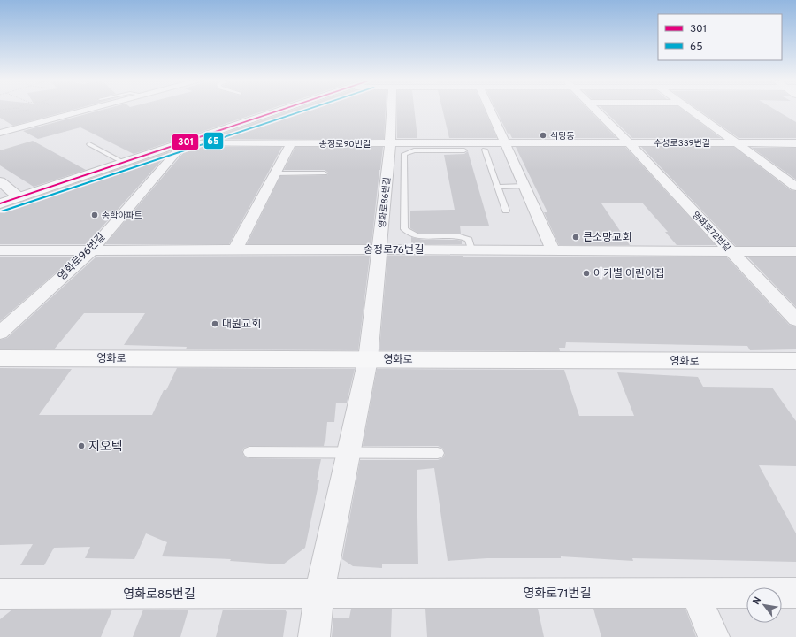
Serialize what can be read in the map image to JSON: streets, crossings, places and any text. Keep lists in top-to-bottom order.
{
  "streets": {
    "street": [
      "수성로339번길",
      "송정로90번길",
      "영화로86번길",
      "영화로72번길",
      "송정로76번길",
      "영화로96번길",
      "영화로",
      "영화로71번길",
      "영화로85번길"
    ]
  },
  "crossings": [
    ["수성로339번길", "송정로90번길"],
    ["수성로339번길", "영화로72번길"],
    ["송정로90번길", "영화로86번길"],
    ["송정로90번길", "영화로72번길"],
    ["송정로90번길", "영화로96번길"],
    ["영화로86번길", "송정로76번길"],
    ["영화로86번길", "영화로"],
    ["영화로72번길", "송정로76번길"],
    ["송정로76번길", "영화로96번길"],
    ["영화로71번길", "영화로85번길"]
  ],
  "places": [
    "식당동",
    "송학아파트",
    "큰소망교회",
    "아가별 어린이집",
    "대원교회",
    "지오텍"
  ],
  "lines": ["transit line 301", "transit line 65"],
  "legend": ["301", "65"],
  "north": "top left"
}
